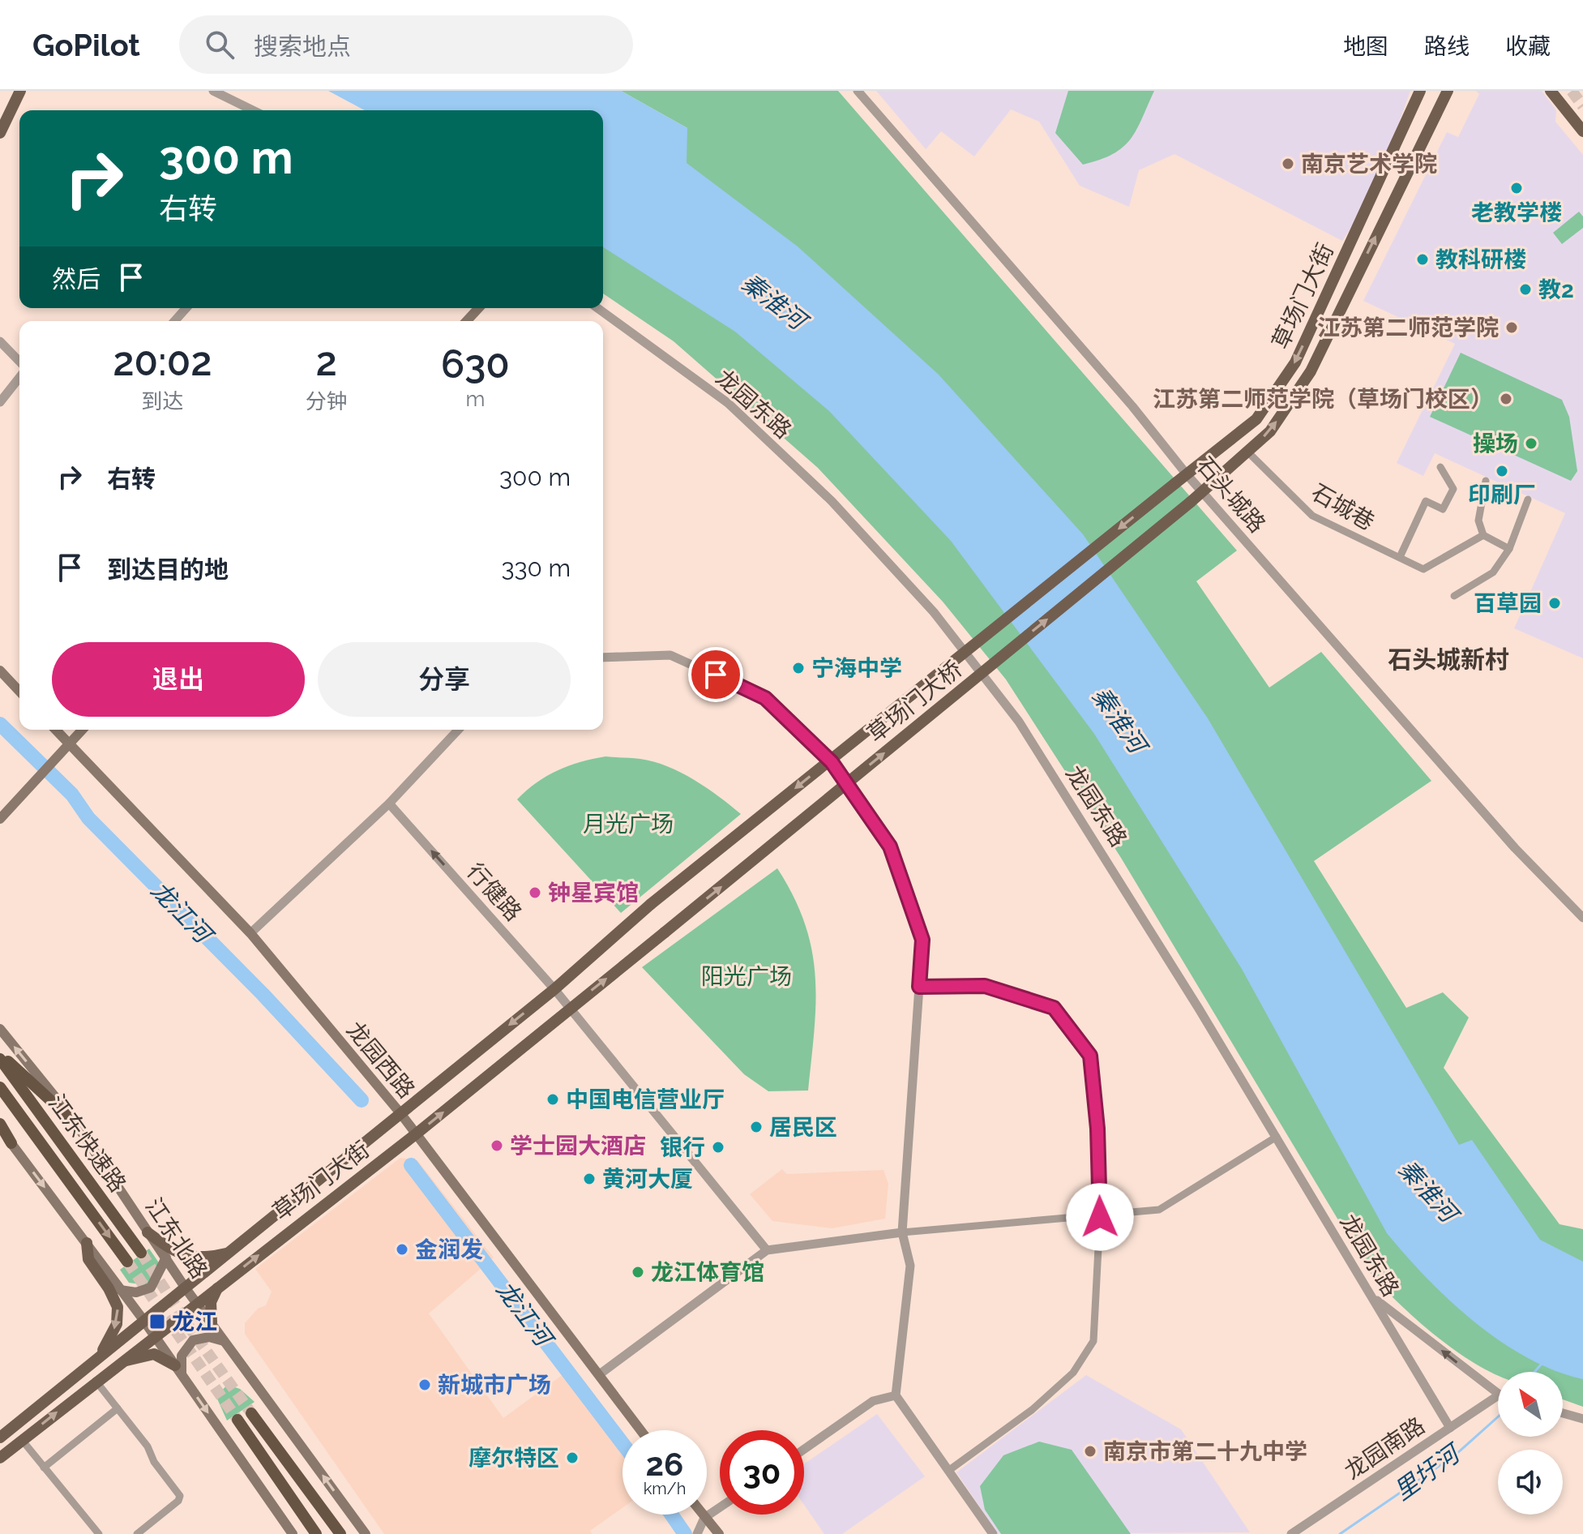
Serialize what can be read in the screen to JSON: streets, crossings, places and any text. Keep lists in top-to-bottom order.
{
  "streets": {
    "highway": ["江东快速路"],
    "main road": [
      "草场门大街",
      "草场门大桥",
      "龙园西路",
      "江东北路"
    ],
    "street": [
      "龙园东路",
      "石头城路",
      "石城巷",
      "行健路",
      "龙园南路"
    ]
  },
  "crossings": [
    ["草场门大街", "石头城路"],
    ["草场门大街", "石城巷"],
    ["草场门大街", "草场门大桥"],
    ["草场门大街", "行健路"],
    ["草场门大街", "龙园西路"],
    ["草场门大街", "江东北路"],
    ["龙园东路", "龙园南路"]
  ],
  "one_way": ["行健路"],
  "districts": ["石头城新村"],
  "water": ["秦淮河", "龙江河", "里圩河"],
  "parks": ["月光广场", "阳光广场"],
  "places": {
    "other": [
      "南京艺术学院",
      "老教学楼",
      "教科研楼",
      "教2",
      "江苏第二师范学院",
      "江苏第二师范学院（草场门校区）",
      "操场",
      "印刷厂",
      "百草园",
      "宁海中学",
      "钟星宾馆",
      "中国电信营业厅",
      "居民区",
      "学士园大酒店",
      "银行",
      "黄河大厦",
      "金润发",
      "龙江体育馆",
      "新城市广场",
      "南京市第二十九中学",
      "摩尔特区"
    ],
    "transit": ["龙江"]
  },
  "north": "top left",
  "page": {
    "header": "GoPilot",
    "search": "搜索地点",
    "nav": ["地图", "路线", "收藏"],
    "turn": ["300 m", "右转"],
    "then": "然后",
    "eta": [
      "20:02",
      "到达",
      "2",
      "分钟",
      "630",
      "m"
    ],
    "list": [
      {
        "name": "右转",
        "value": "300 m"
      },
      {
        "name": "到达目的地",
        "value": "330 m"
      }
    ],
    "buttons": ["退出", "分享"],
    "speed": "26 km/h",
    "limit": "30"
  }
}
